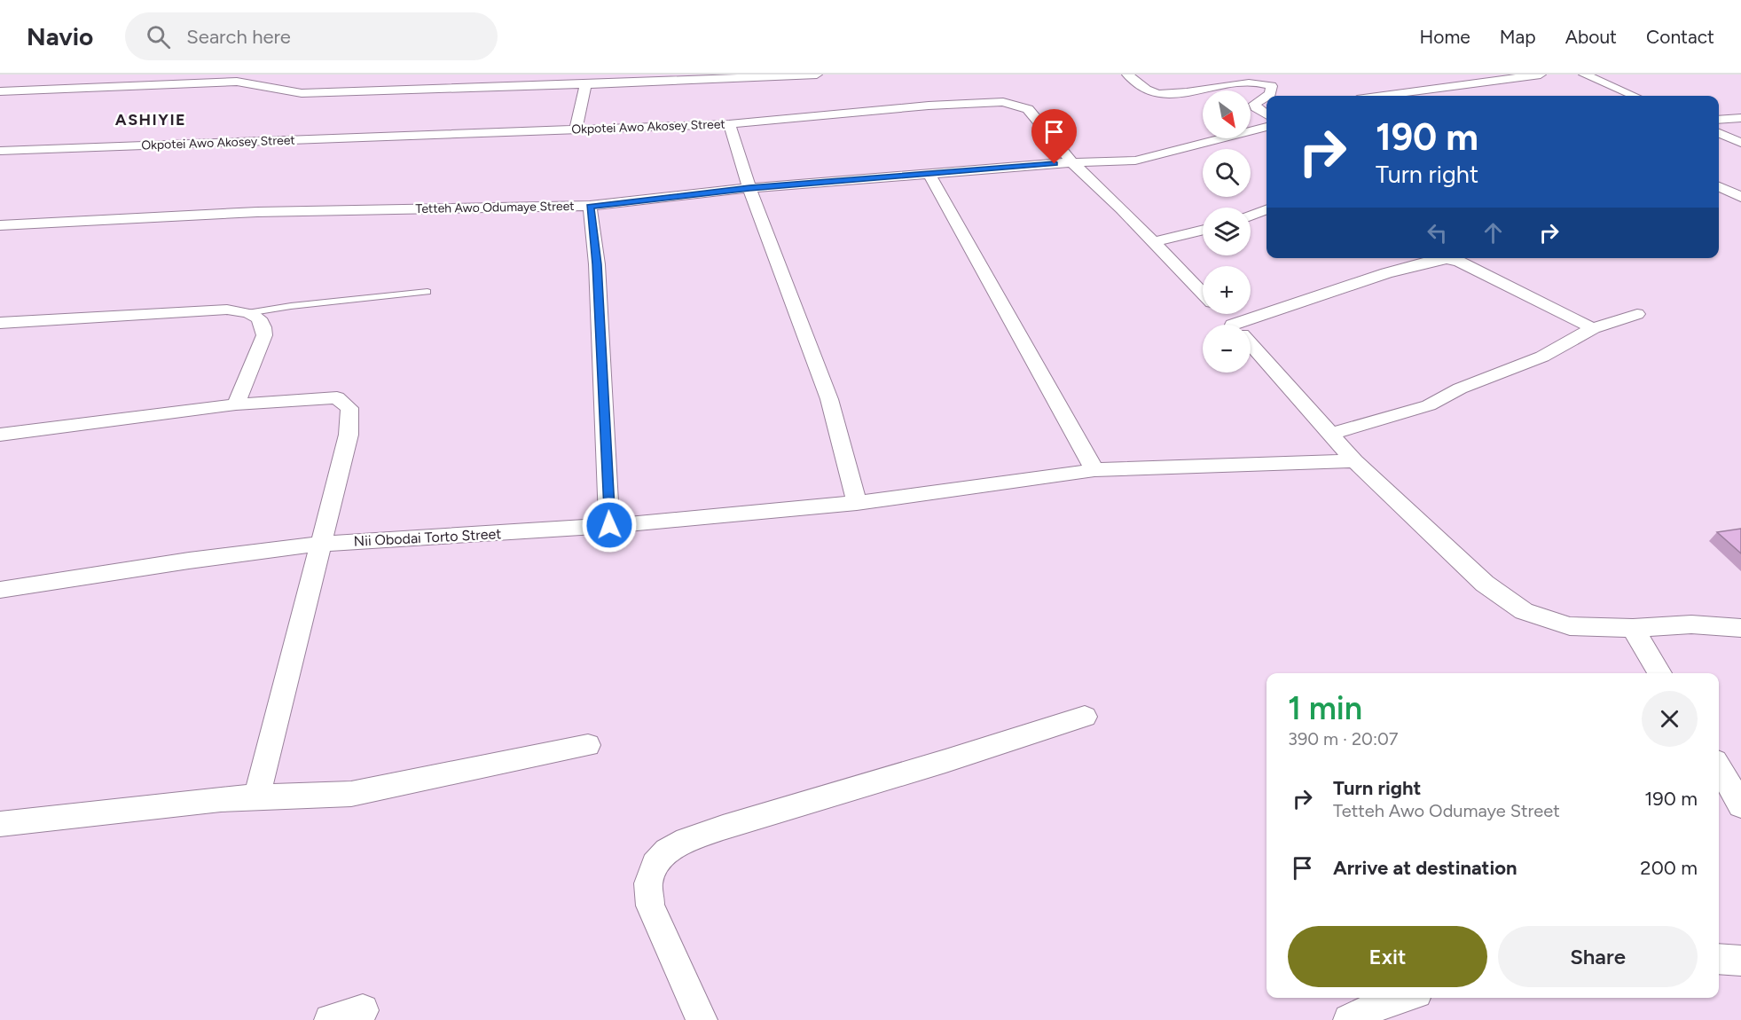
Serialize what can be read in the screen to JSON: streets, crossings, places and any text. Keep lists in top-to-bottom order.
{
  "streets": {
    "street": ["Okpotei Awo Akosey Street", "Tetteh Awo Odumaye Street", "Nii Obodai Torto Street"]
  },
  "crossings": [
    ["Okpotei Awo Akosey Street", "Tetteh Awo Odumaye Street"],
    ["Okpotei Awo Akosey Street", "Nii Obodai Torto Street"]
  ],
  "districts": ["ASHIYIE"],
  "north": "bottom right",
  "page": {
    "header": "Navio",
    "search": "Search here",
    "nav": [
      "Home",
      "Map",
      "About",
      "Contact"
    ],
    "map_buttons": ["+", "−"],
    "turn": ["190 m", "Turn right"],
    "heading": ["1 min", "390 m · 20:07"],
    "list": [
      {
        "name": "Turn right",
        "note": "Tetteh Awo Odumaye Street",
        "value": "190 m"
      },
      {
        "name": "Arrive at destination",
        "value": "200 m"
      }
    ],
    "buttons": ["Exit", "Share"]
  }
}
